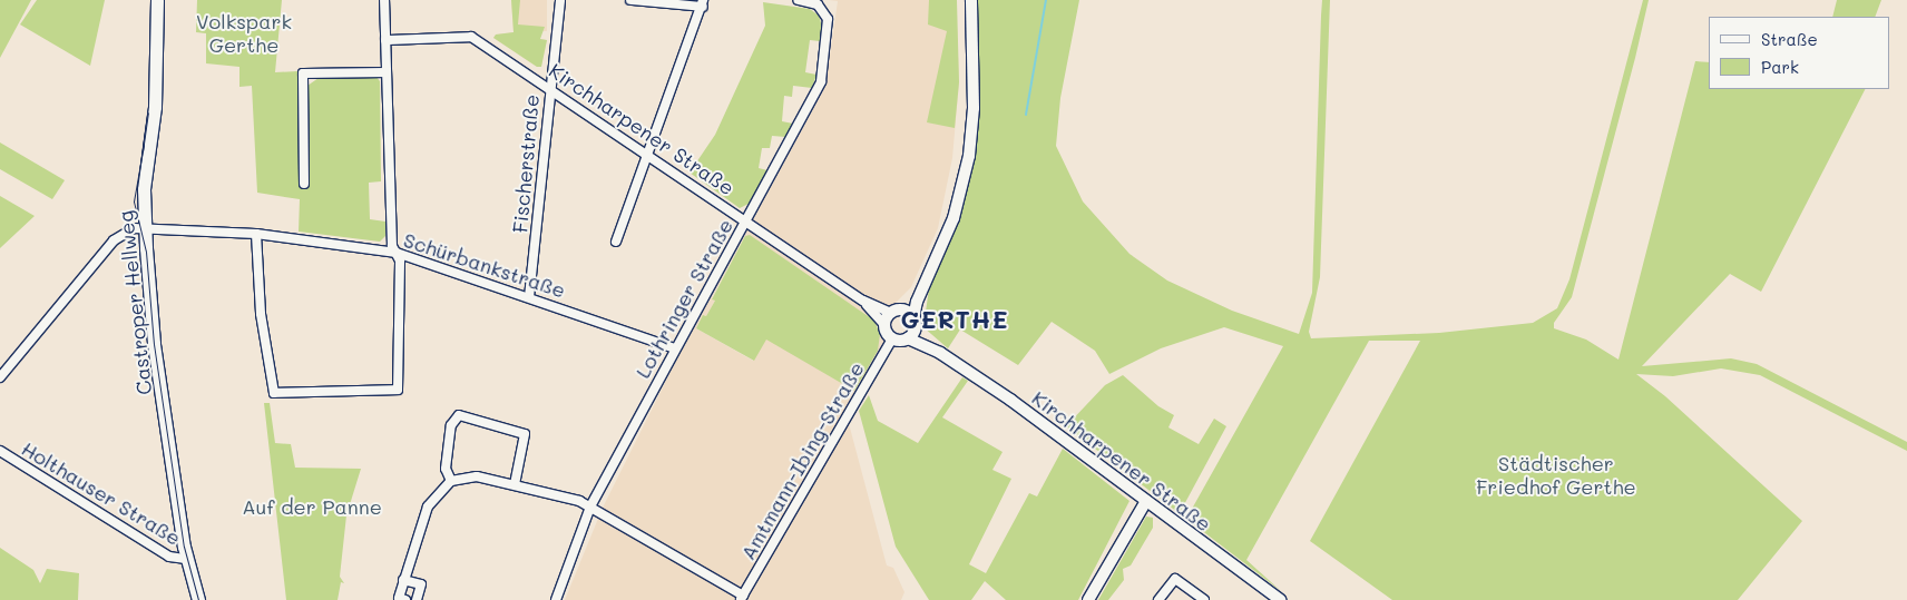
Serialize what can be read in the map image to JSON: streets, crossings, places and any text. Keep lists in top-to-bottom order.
{
  "streets": {
    "main road": ["Castroper Hellweg"],
    "street": [
      "Kirchharpener Straße",
      "Fischerstraße",
      "Schürbankstraße",
      "Lothringer Straße",
      "Amtmann-Ibing-Straße",
      "Holthauser Straße"
    ]
  },
  "crossings": [
    ["Kirchharpener Straße", "Fischerstraße"],
    ["Kirchharpener Straße", "Lothringer Straße"],
    ["Fischerstraße", "Schürbankstraße"],
    ["Schürbankstraße", "Lothringer Straße"],
    ["Schürbankstraße", "Castroper Hellweg"],
    ["Castroper Hellweg", "Holthauser Straße"]
  ],
  "districts": ["GERTHE"],
  "parks": ["Volkspark Gerthe", "Städtischer Friedhof Gerthe", "Auf der Panne"],
  "legend": ["Straße", "Park"]
}
